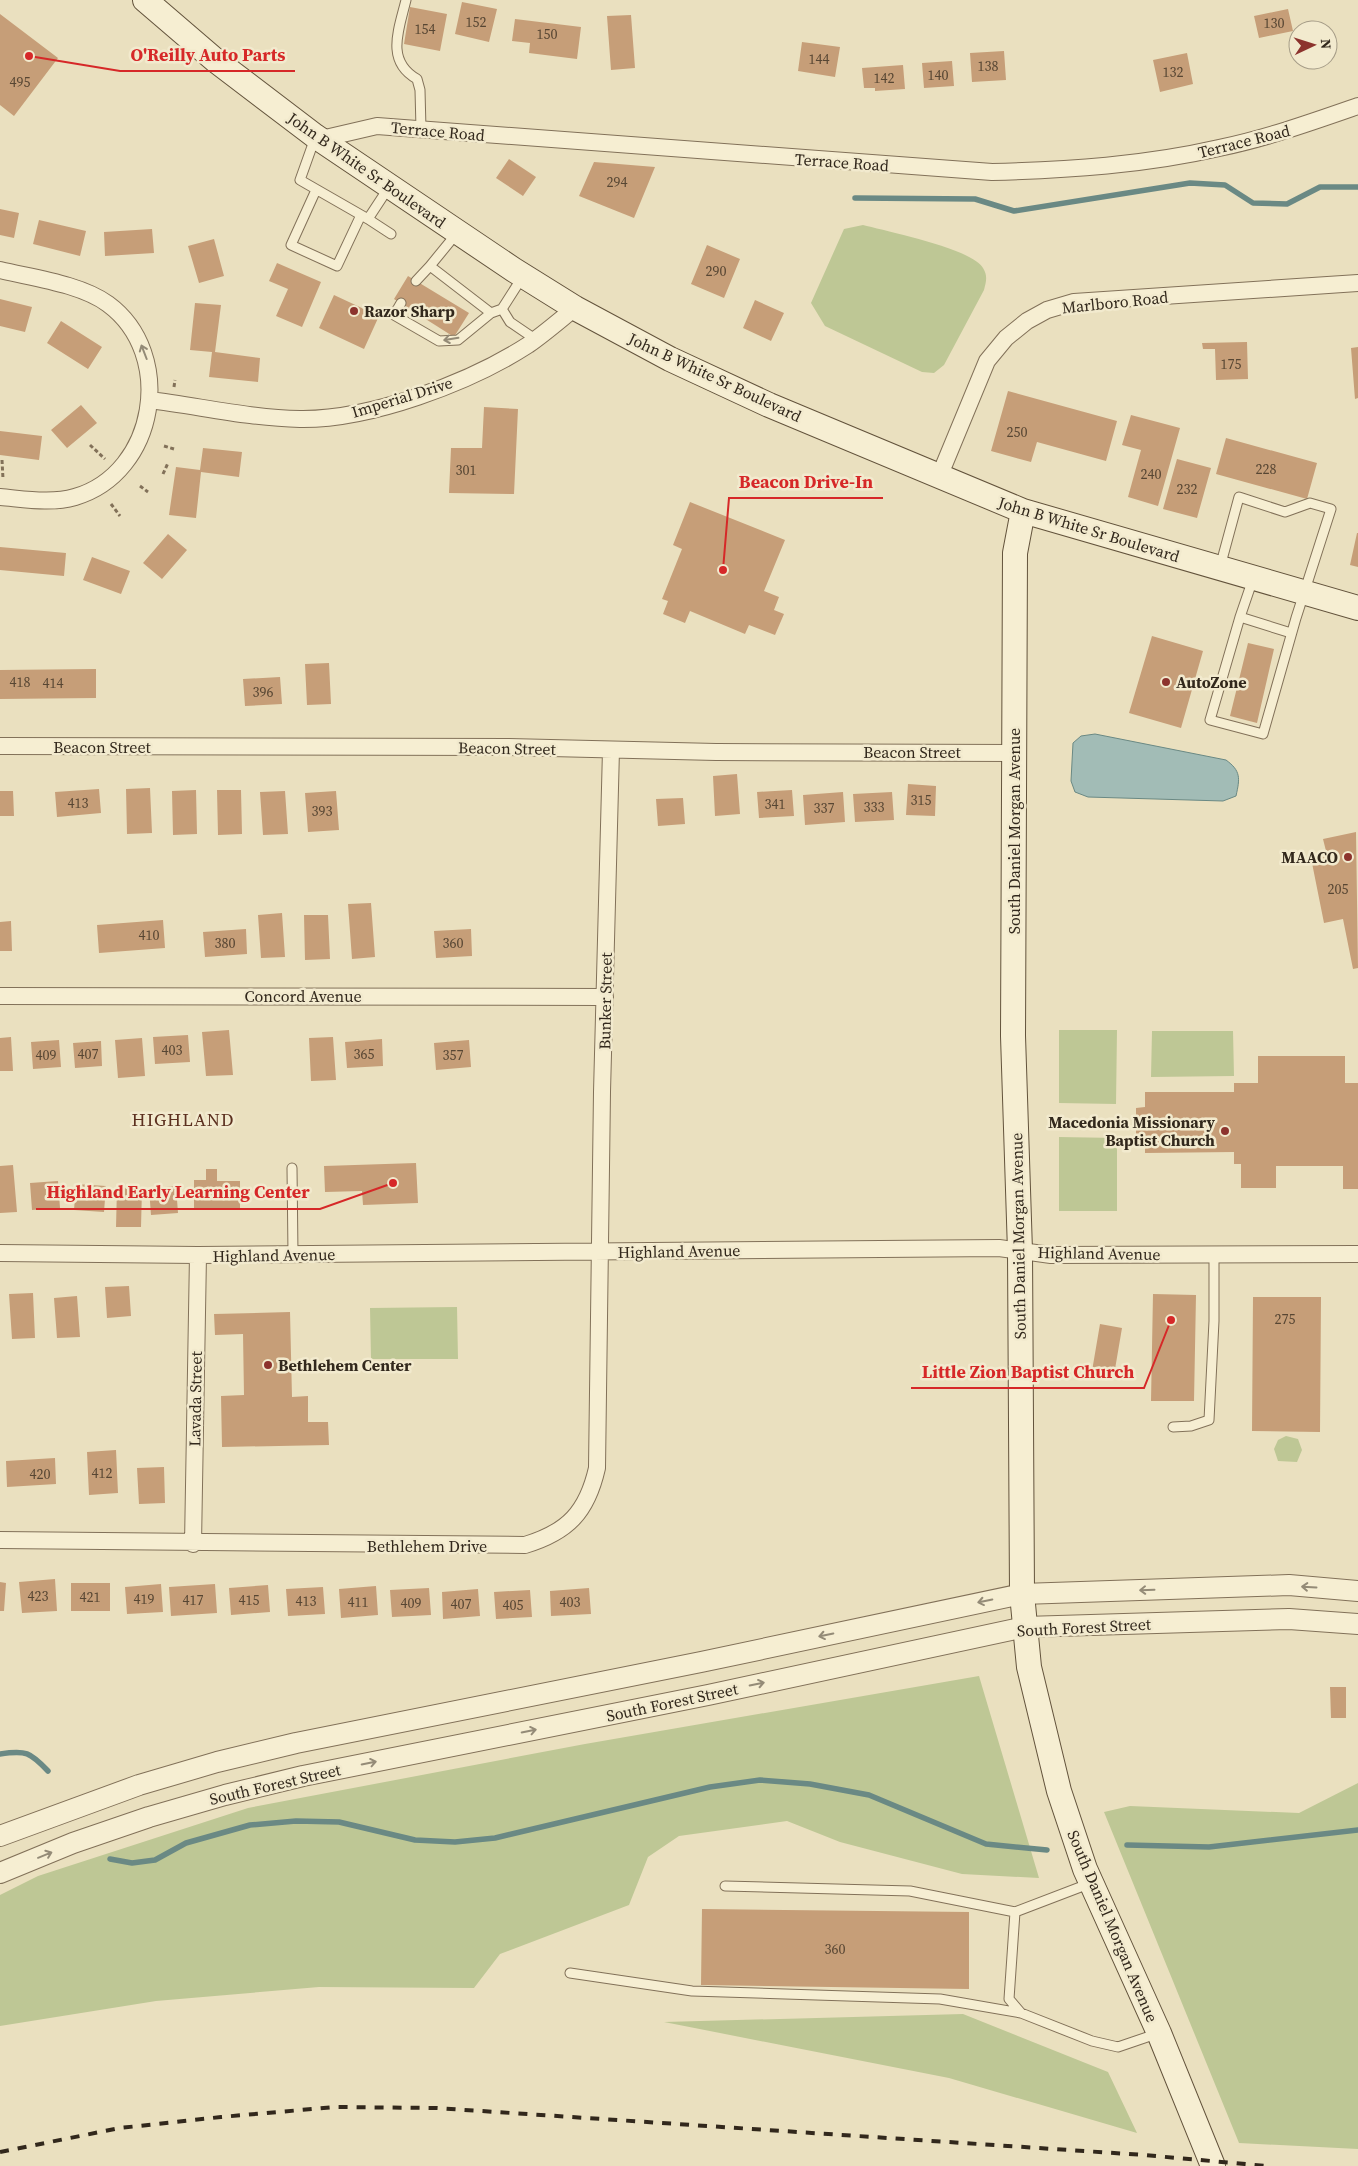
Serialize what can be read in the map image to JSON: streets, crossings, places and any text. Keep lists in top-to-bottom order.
{
  "streets": {
    "main road": ["John B White Sr Boulevard", "South Daniel Morgan Avenue"],
    "street": [
      "Terrace Road",
      "Marlboro Road",
      "Imperial Drive",
      "Beacon Street",
      "Concord Avenue",
      "Bunker Street",
      "Highland Avenue",
      "Lavada Street",
      "Bethlehem Drive",
      "South Forest Street"
    ]
  },
  "crossings": [
    ["Terrace Road", "John B White Sr Boulevard"],
    ["John B White Sr Boulevard", "Marlboro Road"],
    ["John B White Sr Boulevard", "Imperial Drive"],
    ["John B White Sr Boulevard", "South Daniel Morgan Avenue"],
    ["Beacon Street", "South Daniel Morgan Avenue"],
    ["Beacon Street", "Bunker Street"],
    ["South Daniel Morgan Avenue", "Highland Avenue"],
    ["South Daniel Morgan Avenue", "South Forest Street"],
    ["Concord Avenue", "Bunker Street"],
    ["Bunker Street", "Highland Avenue"],
    ["Bunker Street", "Bethlehem Drive"],
    ["Highland Avenue", "Lavada Street"],
    ["Highland Avenue", "Bethlehem Drive"],
    ["Lavada Street", "Bethlehem Drive"]
  ],
  "districts": ["HIGHLAND"],
  "places": [
    "O'Reilly Auto Parts",
    "Razor Sharp",
    "Beacon Drive-In",
    "AutoZone",
    "MAACO",
    "Macedonia Missionary Baptist Church",
    "Highland Early Learning Center",
    "Little Zion Baptist Church",
    "Bethlehem Center"
  ],
  "house_numbers": [
    "152",
    "130",
    "154",
    "150",
    "144",
    "138",
    "132",
    "140",
    "142",
    "495",
    "294",
    "290",
    "175",
    "250",
    "228",
    "301",
    "240",
    "232",
    "418",
    "414",
    "396",
    "315",
    "413",
    "341",
    "333",
    "337",
    "393",
    "205",
    "410",
    "380",
    "360",
    "403",
    "407",
    "365",
    "409",
    "357",
    "275",
    "412",
    "420",
    "423",
    "421",
    "419",
    "417",
    "415",
    "413",
    "411",
    "403",
    "409",
    "407",
    "405",
    "360"
  ],
  "north": "right"
}
